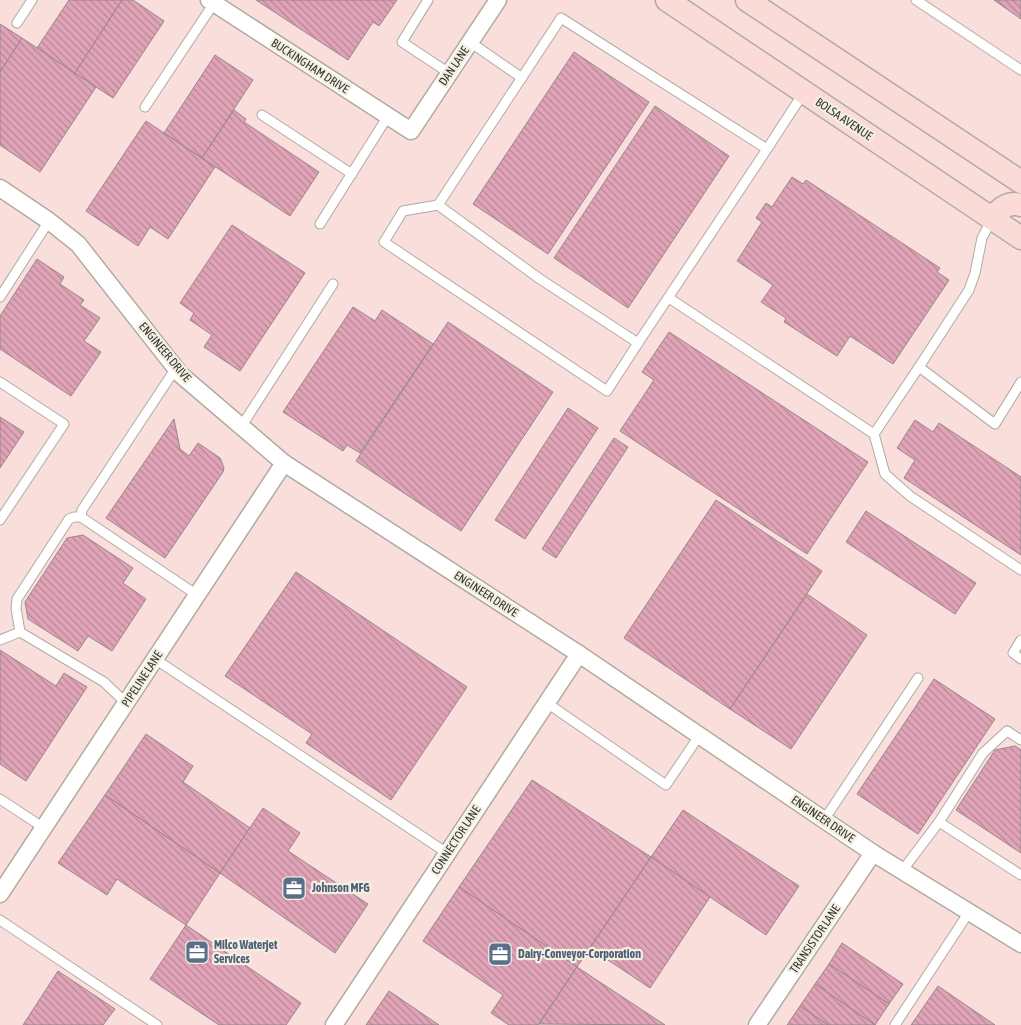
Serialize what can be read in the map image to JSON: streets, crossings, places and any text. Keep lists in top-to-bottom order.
{
  "streets": {
    "main road": ["BOLSA AVENUE"],
    "street": [
      "BUCKINGHAM DRIVE",
      "DAN LANE",
      "ENGINEER DRIVE",
      "PIPELINE LANE",
      "CONNECTOR LANE",
      "TRANSISTOR LANE"
    ]
  },
  "crossings": [
    ["BUCKINGHAM DRIVE", "DAN LANE"],
    ["ENGINEER DRIVE", "PIPELINE LANE"],
    ["ENGINEER DRIVE", "CONNECTOR LANE"],
    ["ENGINEER DRIVE", "TRANSISTOR LANE"]
  ],
  "places": {
    "office": ["Johnson MFG", "Milco Waterjet Services", "Dairy-Conveyor-Corporation"]
  }
}
